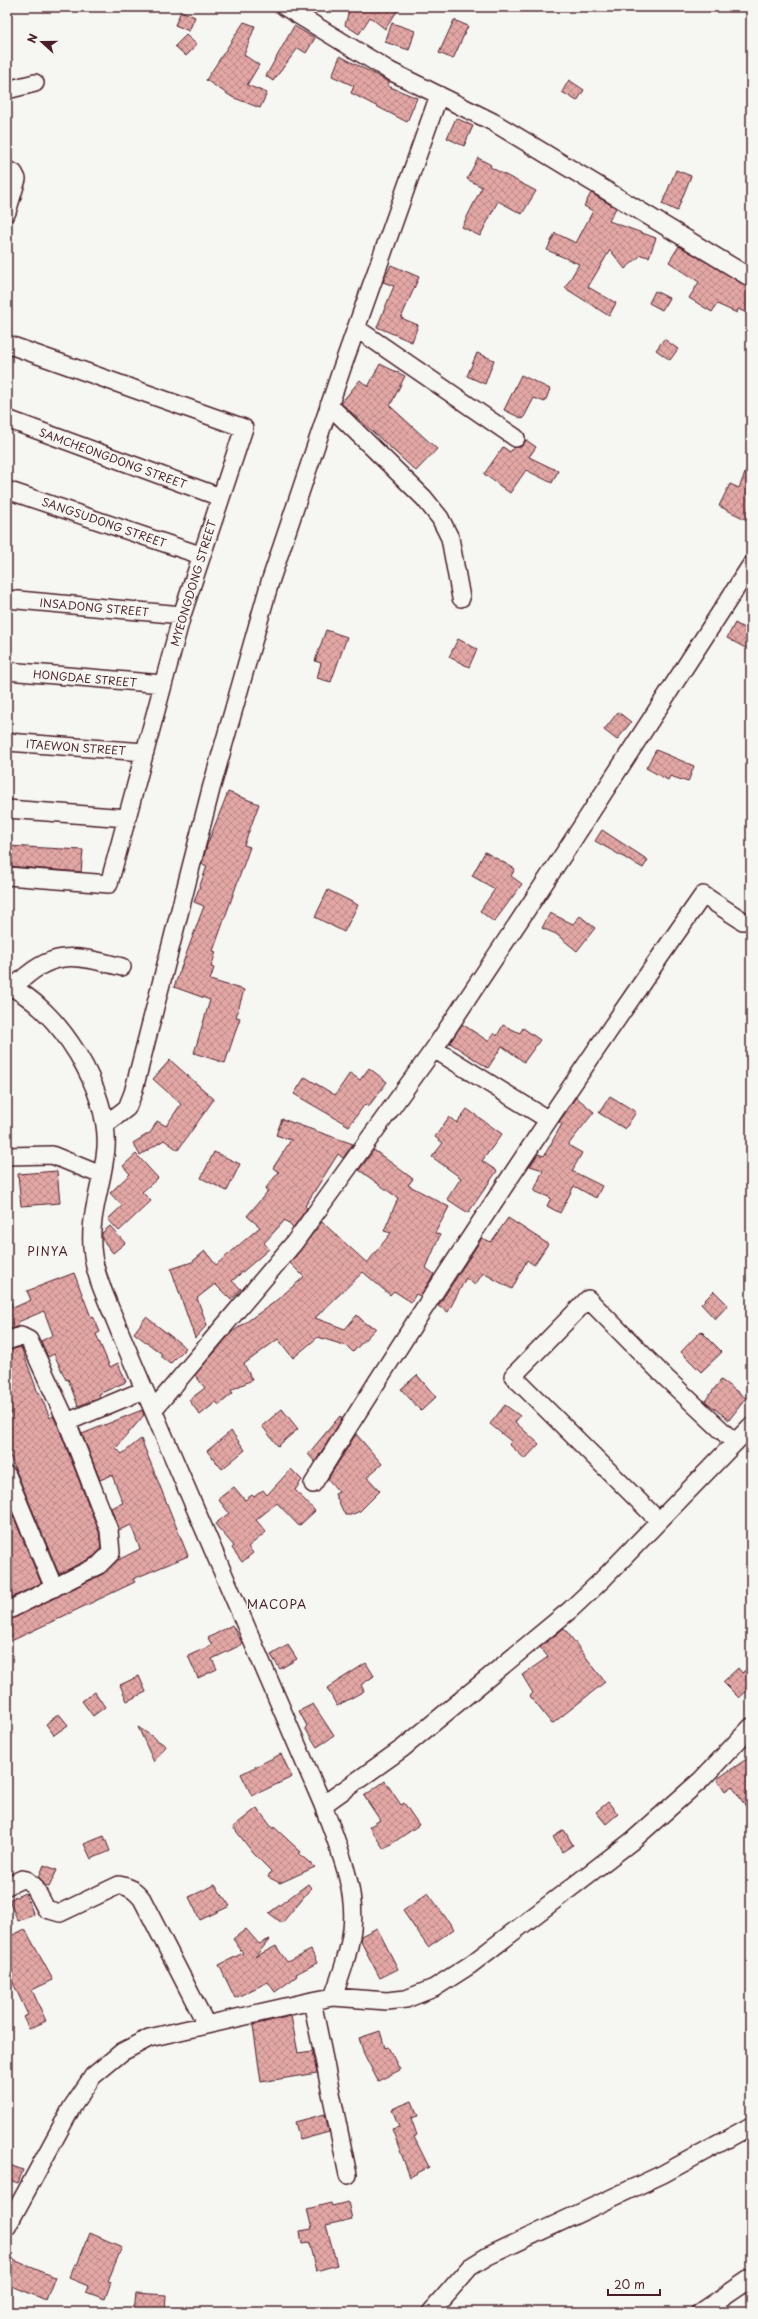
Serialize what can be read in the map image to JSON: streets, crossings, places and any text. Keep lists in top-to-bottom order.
{
  "streets": {
    "street": [
      "SAMCHEONGDONG STREET",
      "SANGSUDONG STREET",
      "MYEONGDONG STREET",
      "INSADONG STREET",
      "HONGDAE STREET",
      "ITAEWON STREET"
    ]
  },
  "crossings": [
    ["SAMCHEONGDONG STREET", "MYEONGDONG STREET"],
    ["SANGSUDONG STREET", "MYEONGDONG STREET"],
    ["MYEONGDONG STREET", "INSADONG STREET"],
    ["MYEONGDONG STREET", "HONGDAE STREET"],
    ["MYEONGDONG STREET", "ITAEWON STREET"]
  ],
  "districts": ["PINYA", "MACOPA"],
  "scale_bar": "20 m",
  "north": "left"
}
